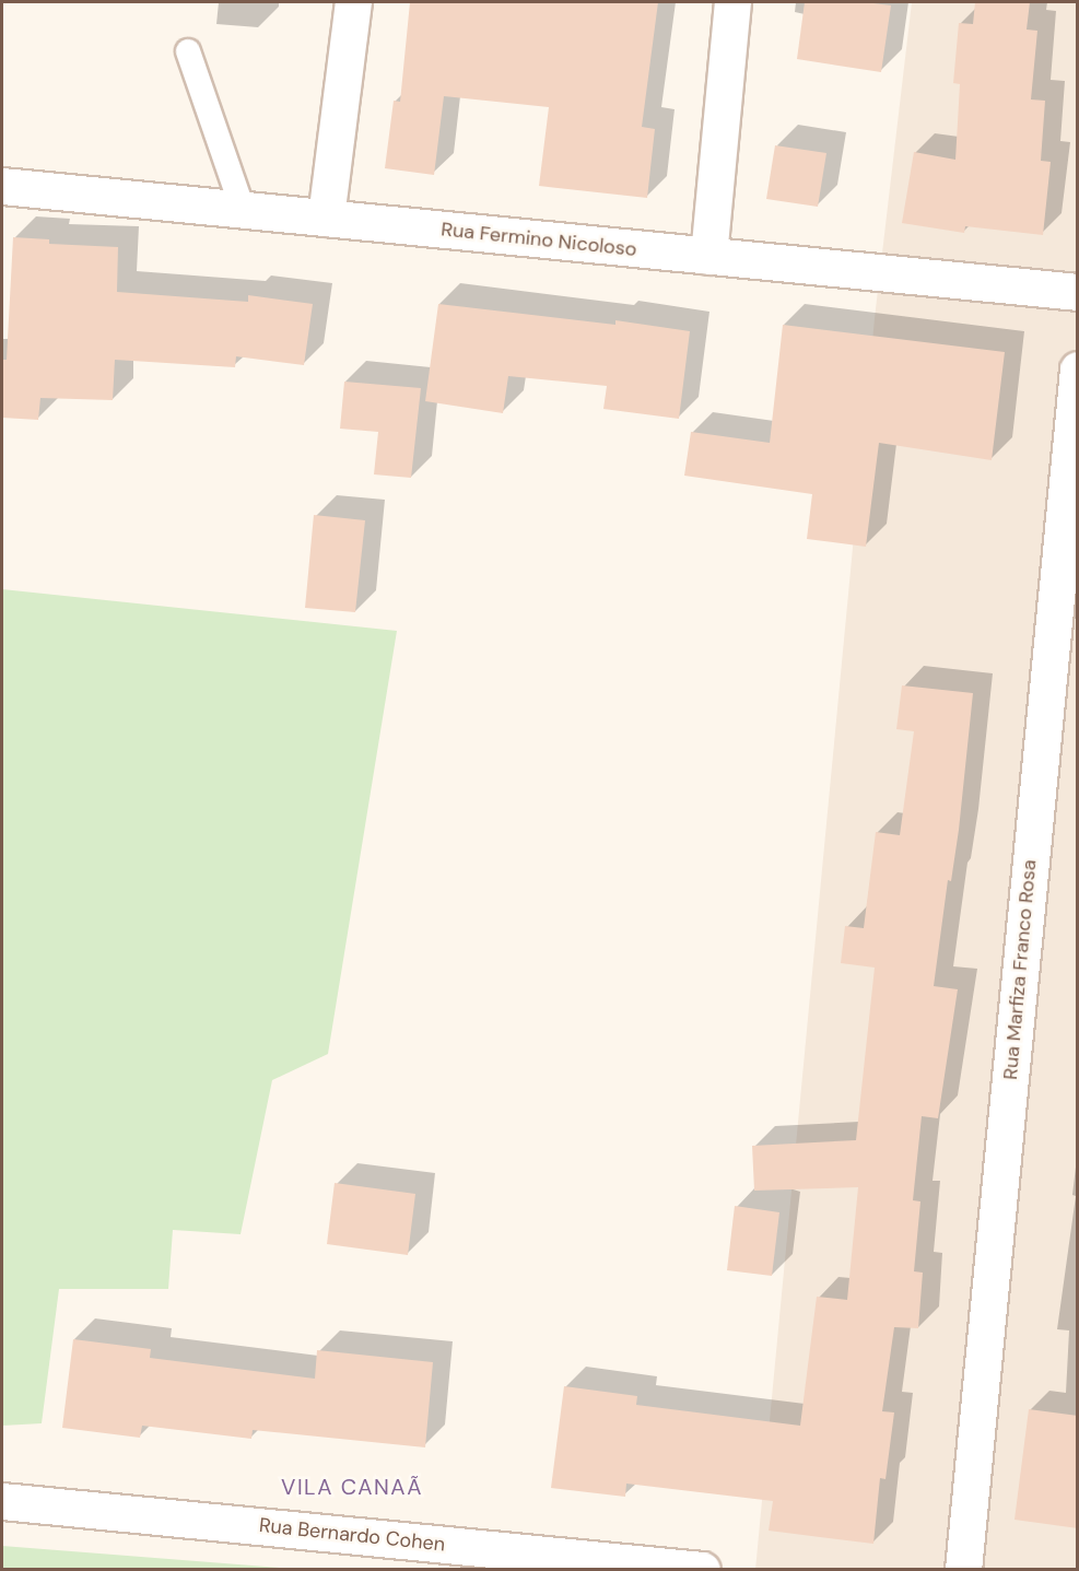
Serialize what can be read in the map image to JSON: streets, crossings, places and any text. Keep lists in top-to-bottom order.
{
  "streets": {
    "street": ["Rua Fermino Nicoloso", "Rua Marfiza Franco Rosa", "Rua Bernardo Cohen"]
  },
  "districts": ["VILA CANAÃ"]
}
